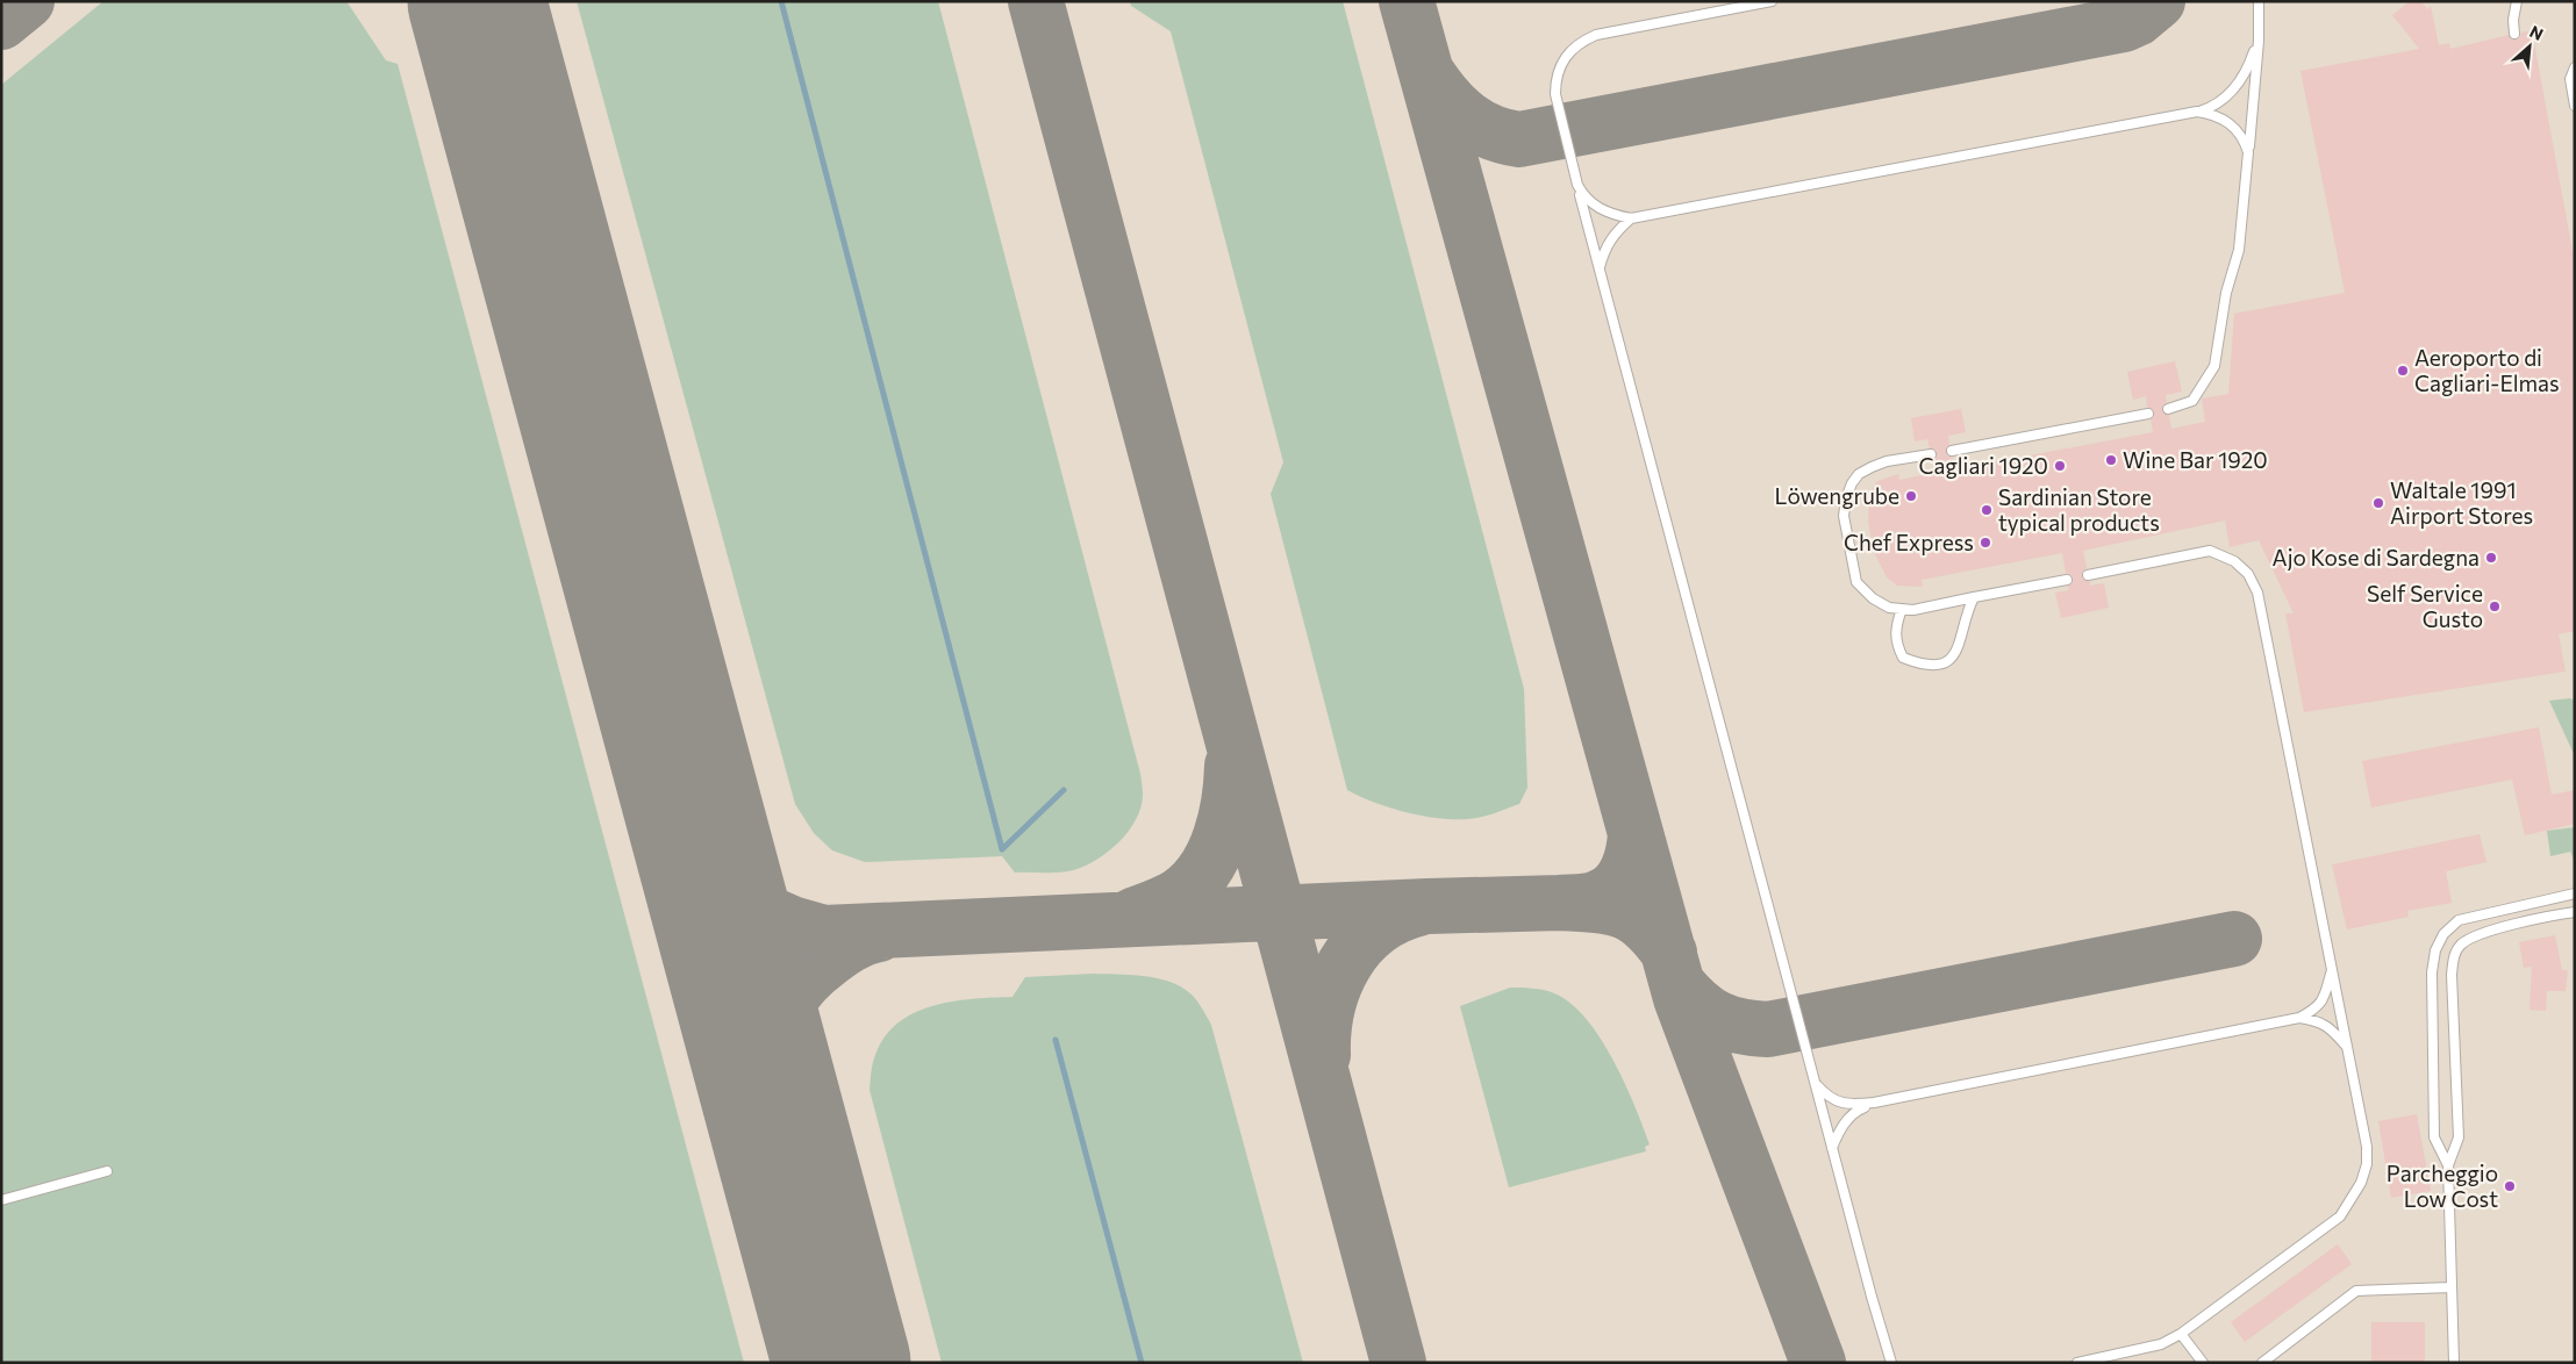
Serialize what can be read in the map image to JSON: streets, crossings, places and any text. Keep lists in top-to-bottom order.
{
  "places": [
    "Aeroporto di Cagliari-Elmas",
    "Wine Bar 1920",
    "Cagliari 1920",
    "Löwengrube",
    "Waltale 1991 Airport Stores",
    "Sardinian Store typical products",
    "Chef Express",
    "Ajo Kose di Sardegna",
    "Self Service Gusto",
    "Parcheggio Low Cost"
  ],
  "north": "top right"
}
